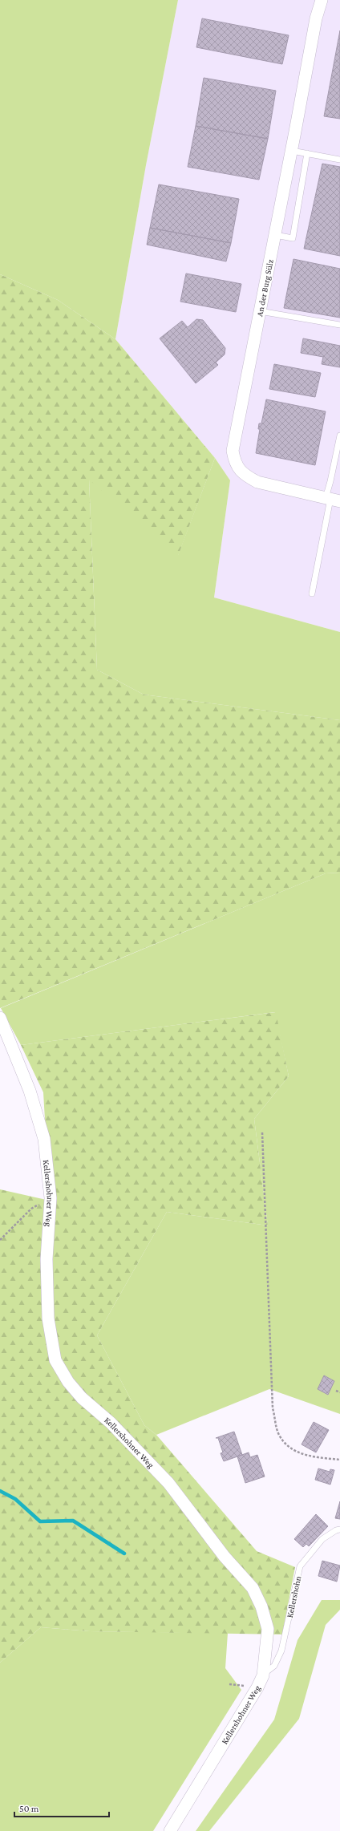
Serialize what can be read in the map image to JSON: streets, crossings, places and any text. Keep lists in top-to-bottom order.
{
  "streets": {
    "street": ["An der Burg Sülz", "Kellershohner Weg"],
    "lane": ["Kellershohn"]
  },
  "crossings": [
    ["Kellershohner Weg", "Kellershohn"]
  ],
  "scale_bar": "50 m"
}
